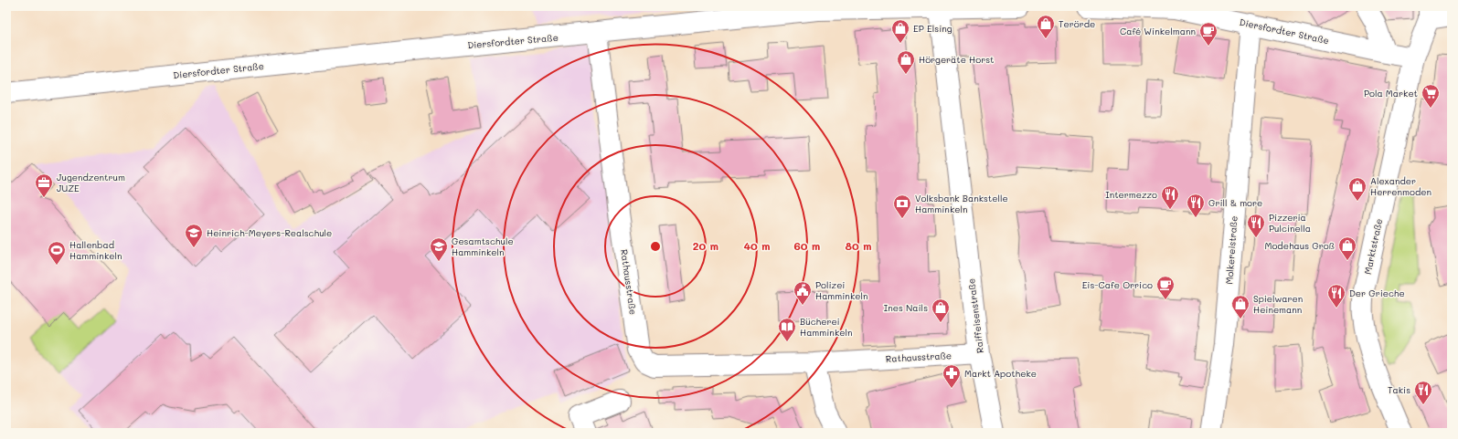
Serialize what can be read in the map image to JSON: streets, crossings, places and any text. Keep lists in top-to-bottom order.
{
  "streets": {
    "street": [
      "Diersfordter Straße",
      "Marktstraße",
      "Molkereistraße",
      "Rathausstraße",
      "Raiffeisenstraße"
    ]
  },
  "crossings": [
    ["Diersfordter Straße", "Marktstraße"],
    ["Diersfordter Straße", "Molkereistraße"],
    ["Diersfordter Straße", "Rathausstraße"],
    ["Diersfordter Straße", "Raiffeisenstraße"],
    ["Rathausstraße", "Raiffeisenstraße"]
  ],
  "places": {
    "shop": [
      "Terörde",
      "EP Elsing",
      "Hörgeräte Horst",
      "Alexander Herrenmoden",
      "Modehaus Groß",
      "Spielwaren Heinemann",
      "Ines Nails"
    ],
    "cafe": ["Café Winkelmann", "Eis-Cafe Orrico"],
    "supermarket": ["Pola Market"],
    "office": ["Jugendzentrum JUZE"],
    "restaurant": [
      "Intermezzo",
      "Grill & more",
      "Pizzeria Pulcinella",
      "Der Grieche",
      "Takis"
    ],
    "bank": ["Volksbank Bankstelle Hamminkeln"],
    "school or university": ["Heinrich-Meyers-Realschule", "Gesamtschule Hamminkeln"],
    "sports": ["Hallenbad Hamminkeln"],
    "public building": ["Polizei Hamminkeln"],
    "library": ["Bücherei Hamminkeln"],
    "pharmacy": ["Markt Apotheke"]
  },
  "rings": [
    "20 m",
    "40 m",
    "60 m",
    "80 m"
  ]
}
